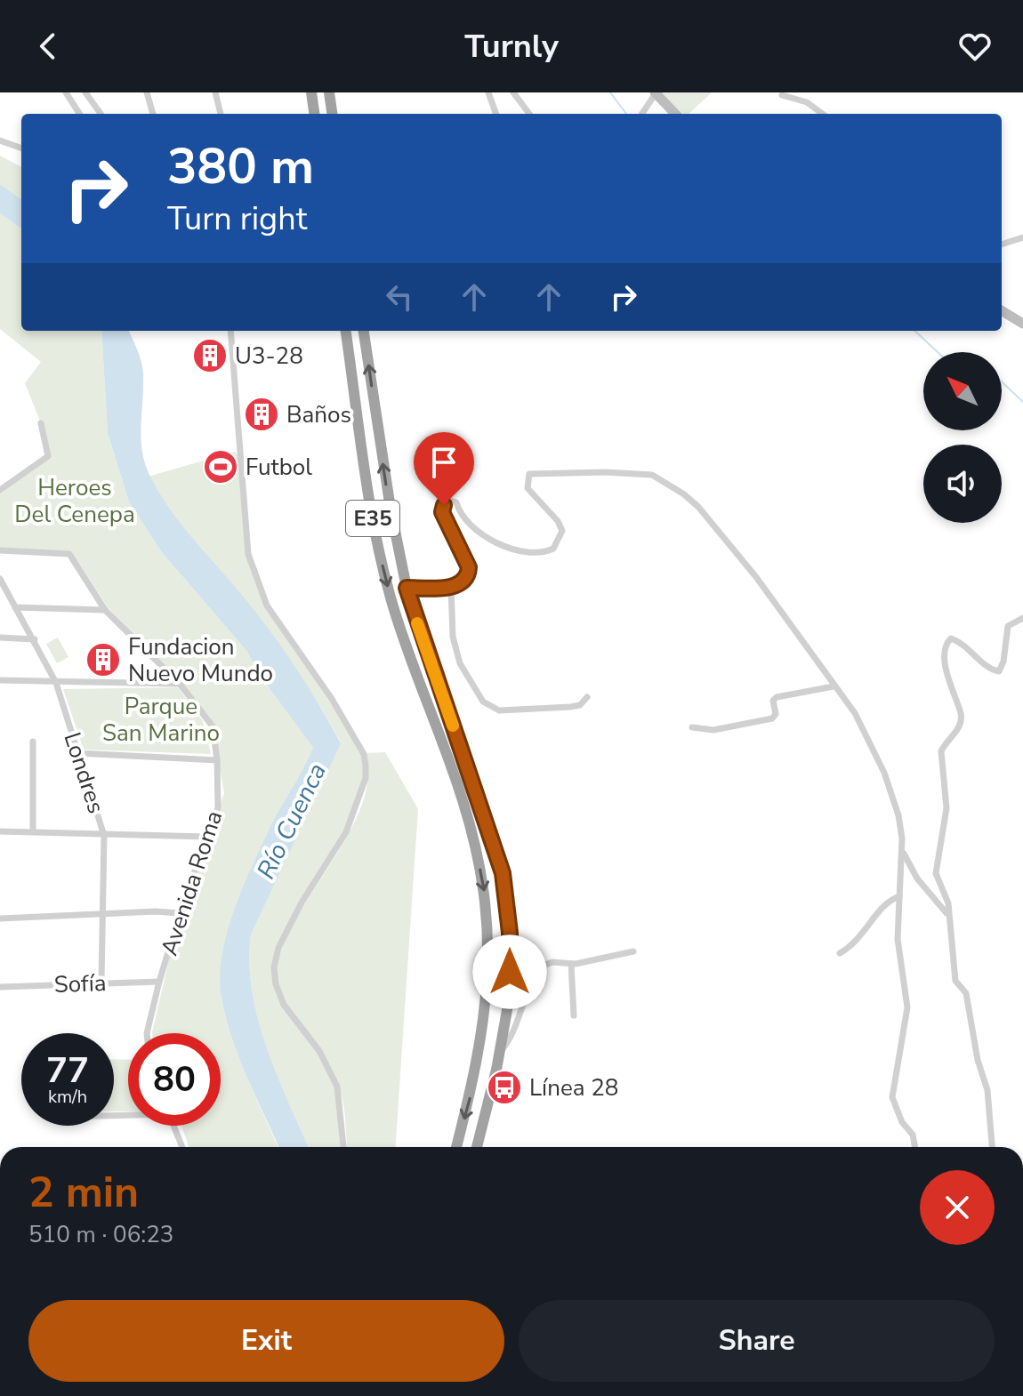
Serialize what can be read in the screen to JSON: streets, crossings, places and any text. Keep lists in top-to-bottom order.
{
  "streets": {
    "highway": ["E35"],
    "street": ["Londres", "Avenida Roma", "Sofía"]
  },
  "crossings": [
    ["Londres", "Sofía"],
    ["Avenida Roma", "Sofía"]
  ],
  "water": ["Río Cuenca"],
  "parks": ["Heroes Del Cenepa", "Parque San Marino"],
  "places": {
    "building": ["U3-28", "Baños", "Fundacion Nuevo Mundo"],
    "sports": ["Futbol"],
    "bus stop": ["Línea 28"]
  },
  "north": "top left",
  "page": {
    "header": "Turnly",
    "turn": ["380 m", "Turn right"],
    "speed": "77 km/h",
    "limit": "80",
    "heading": ["2 min", "510 m · 06:23"],
    "buttons": ["Exit", "Share"]
  }
}
